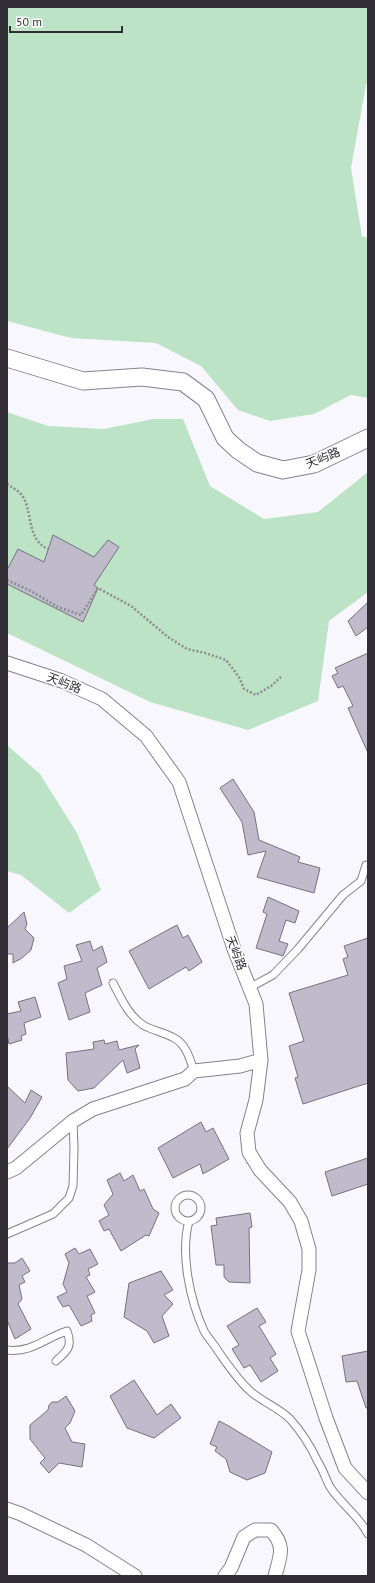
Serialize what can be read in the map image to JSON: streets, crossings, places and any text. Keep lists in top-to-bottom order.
{
  "streets": {
    "street": ["天屿路"]
  },
  "scale_bar": "50 m"
}
